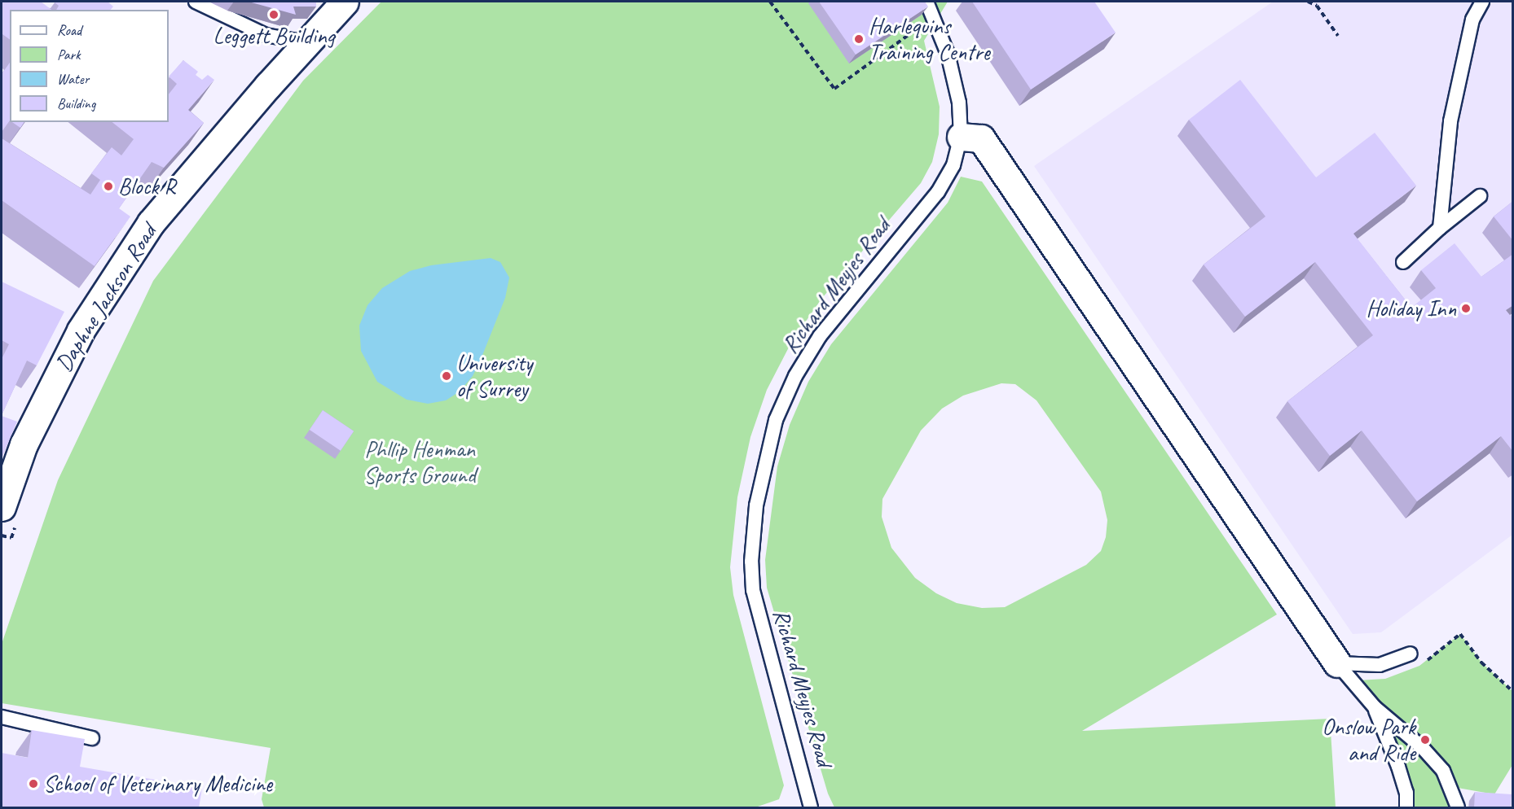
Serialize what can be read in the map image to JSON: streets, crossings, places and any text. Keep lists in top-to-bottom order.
{
  "streets": {
    "street": ["Daphne Jackson Road"],
    "lane": ["Richard Meyjes Road"]
  },
  "parks": ["Phllip Henman Sports Ground"],
  "places": [
    "Leggett Building",
    "Harlequins Training Centre",
    "Block R",
    "Holiday Inn",
    "University of Surrey",
    "Onslow Park and Ride",
    "School of Veterinary Medicine"
  ],
  "legend": [
    "Road",
    "Park",
    "Water",
    "Building"
  ]
}
